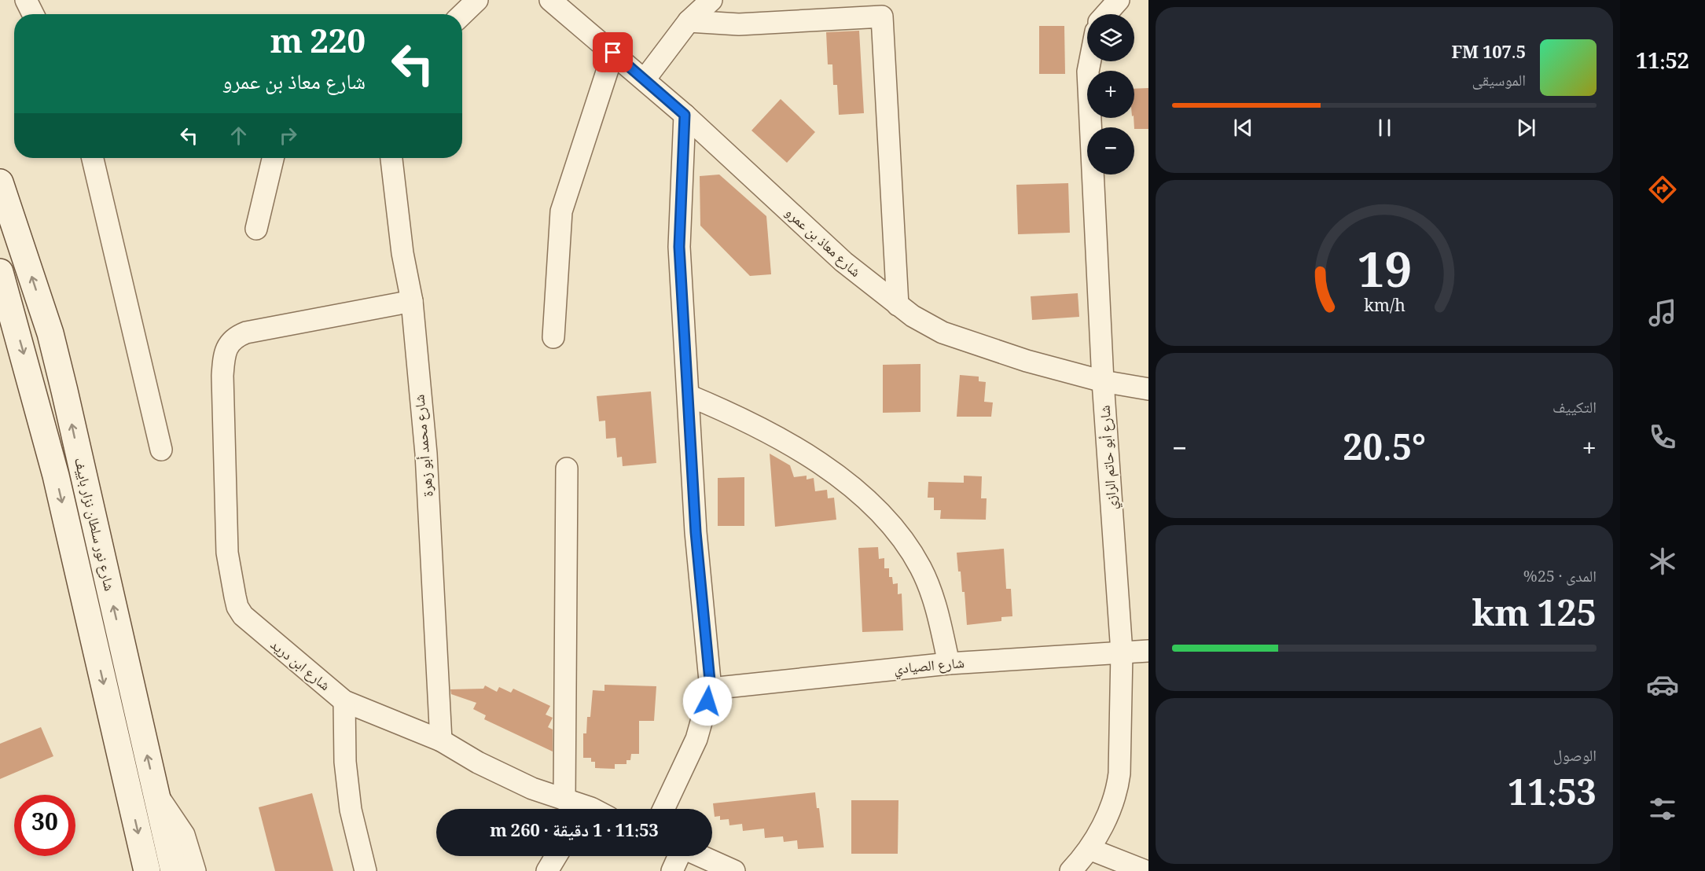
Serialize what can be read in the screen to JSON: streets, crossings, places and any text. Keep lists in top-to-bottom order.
{
  "streets": {
    "main road": ["شارع نور سلطان نزار باييف"],
    "street": [
      "شارع معاذ بن عمرو",
      "شارع محمد أبو زهرة",
      "شارع أبو حاتم الرازي",
      "شارع ابن دريد",
      "شارع الصيادي"
    ]
  },
  "crossings": [
    ["شارع معاذ بن عمرو", "شارع أبو حاتم الرازي"],
    ["شارع محمد أبو زهرة", "شارع ابن دريد"],
    ["شارع أبو حاتم الرازي", "شارع الصيادي"]
  ],
  "page": {
    "tabs": "11:52",
    "map_buttons": ["+", "−"],
    "turn": ["220 m", "شارع معاذ بن عمرو"],
    "song": ["107.5 FM", "الموسيقى"],
    "tile": [
      "التكييف",
      ["المدى · 25%", "125 km"],
      ["الوصول", "11:53"]
    ],
    "heat": ["−", "20.5°", "+"],
    "limit": "30",
    "trip": "11:53 · 1 دقيقة · 260 m",
    "gauge": ["19", "km/h"]
  }
}
